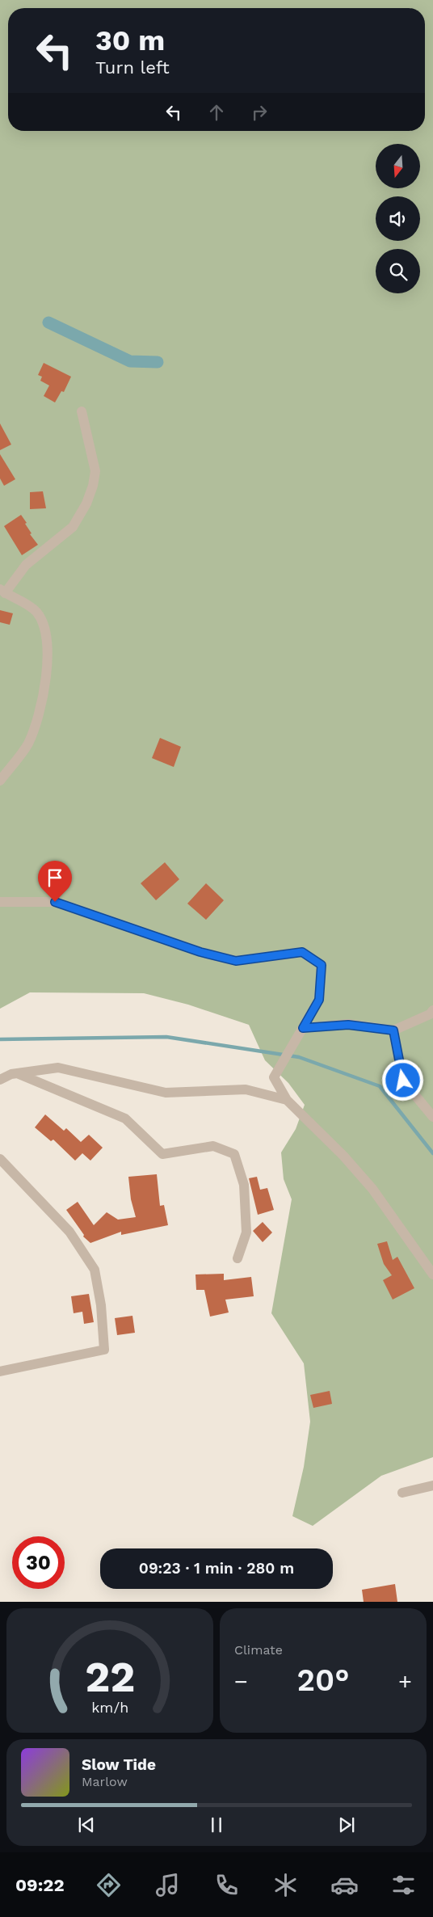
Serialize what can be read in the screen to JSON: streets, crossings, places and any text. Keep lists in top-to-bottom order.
{
  "north": "bottom",
  "page": {
    "turn": ["30 m", "Turn left"],
    "limit": "30",
    "trip": "09:23 · 1 min · 280 m",
    "tile": "Climate",
    "heat": ["−", "20°", "+"],
    "song": ["Slow Tide", "Marlow"],
    "tabs": "09:22",
    "gauge": ["22", "km/h"]
  }
}
